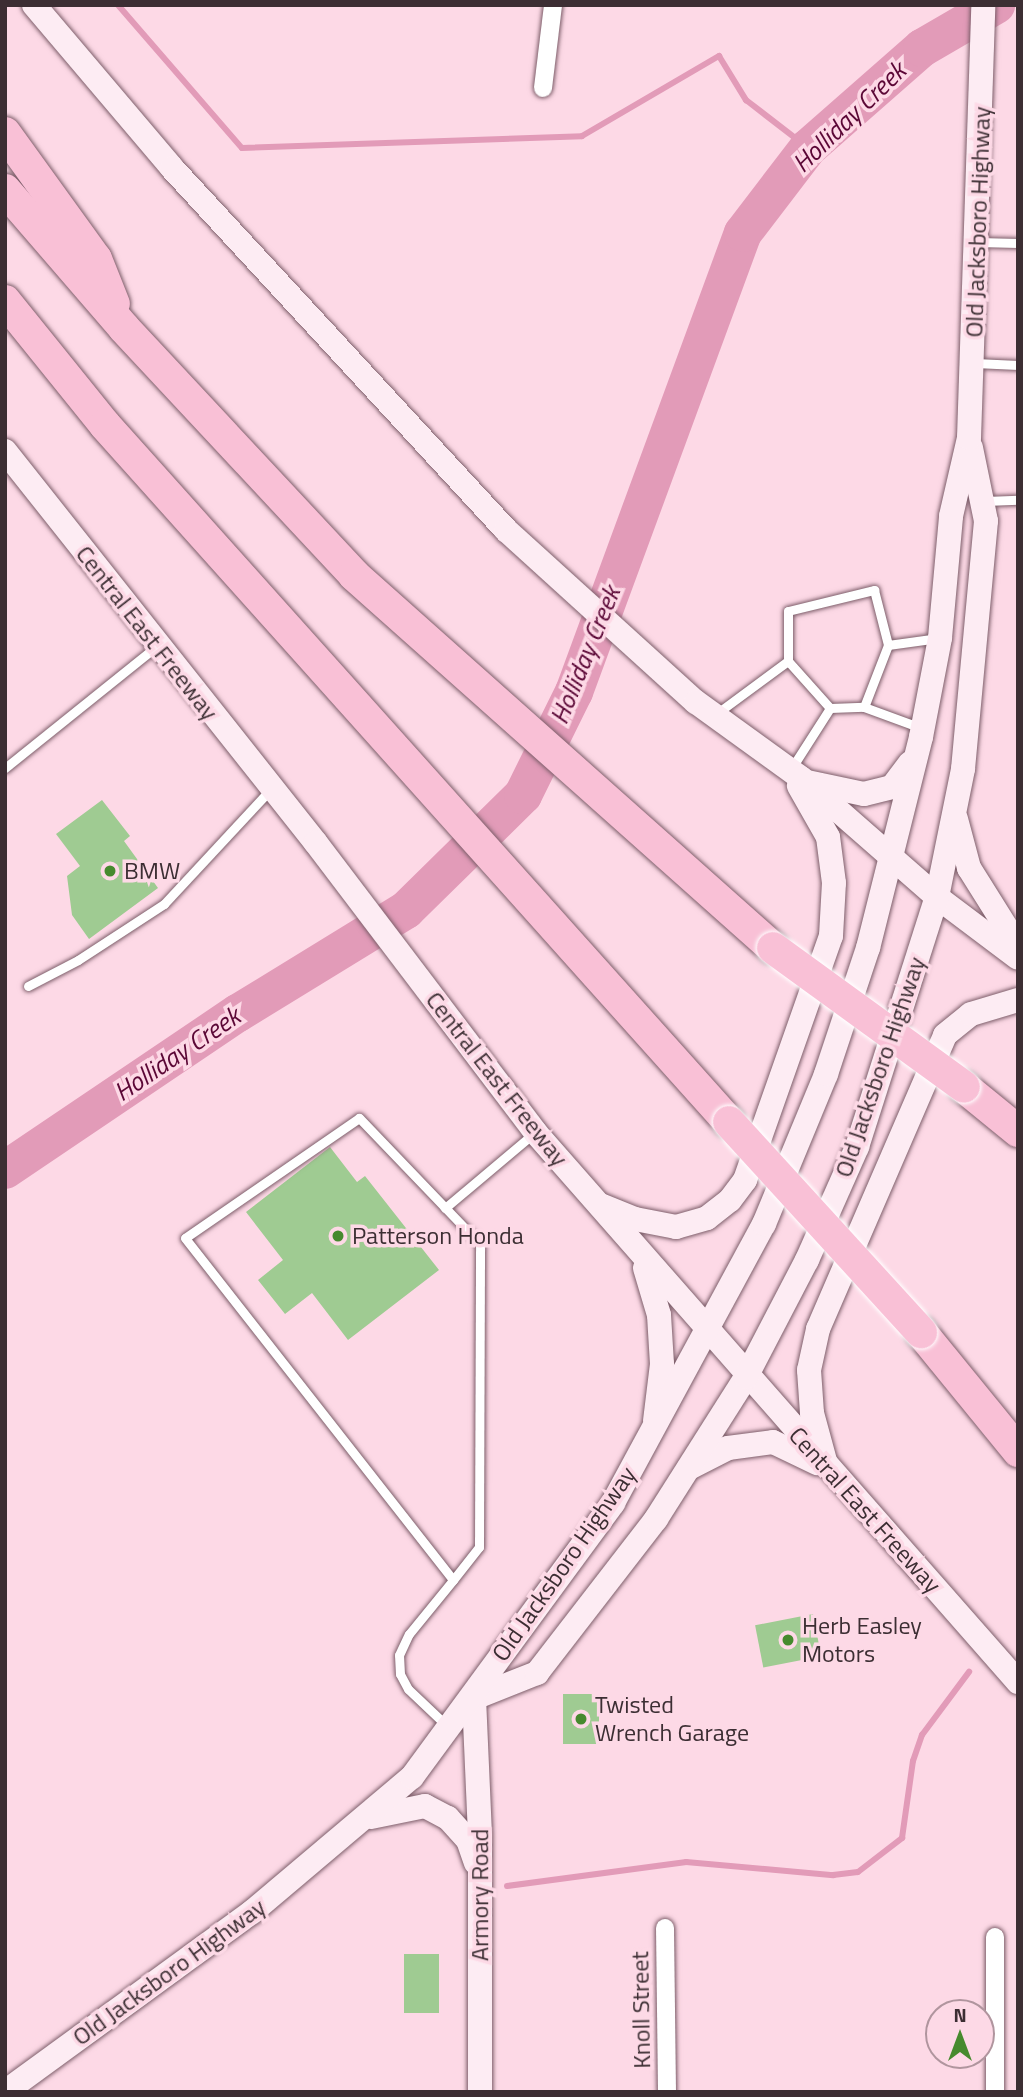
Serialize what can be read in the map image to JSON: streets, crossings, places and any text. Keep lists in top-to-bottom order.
{
  "streets": {
    "main road": ["Old Jacksboro Highway", "Central East Freeway", "Armory Road"],
    "street": ["Knoll Street"]
  },
  "crossings": [
    ["Old Jacksboro Highway", "Central East Freeway"],
    ["Old Jacksboro Highway", "Armory Road"]
  ],
  "water": ["Holliday Creek"],
  "places": [
    "BMW",
    "Patterson Honda",
    "Herb Easley Motors",
    "Twisted Wrench Garage"
  ],
  "north": "top"
}
